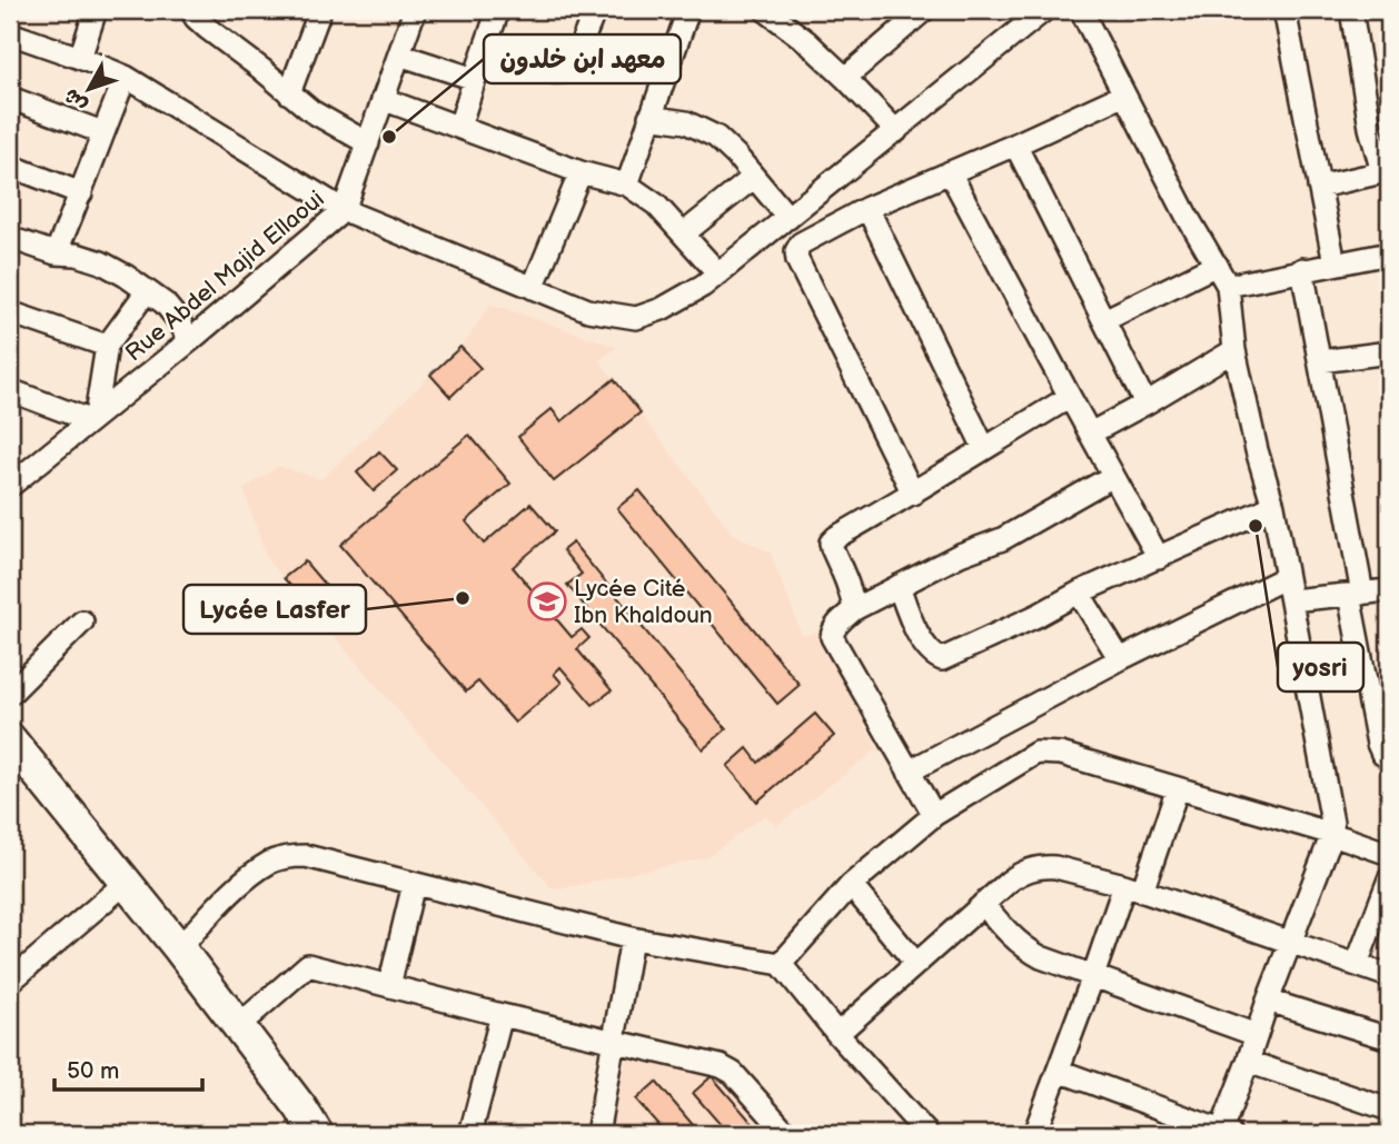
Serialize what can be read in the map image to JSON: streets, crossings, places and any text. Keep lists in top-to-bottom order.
{
  "streets": {
    "street": ["Rue Abdel Majid Ellaoui"]
  },
  "places": {
    "other": ["معهد ابن خلدون", "yosri", "Lycée Lasfer"],
    "school or university": ["Lycée Cité Ibn Khaldoun"]
  },
  "scale_bar": "50 m",
  "north": "bottom left"
}
